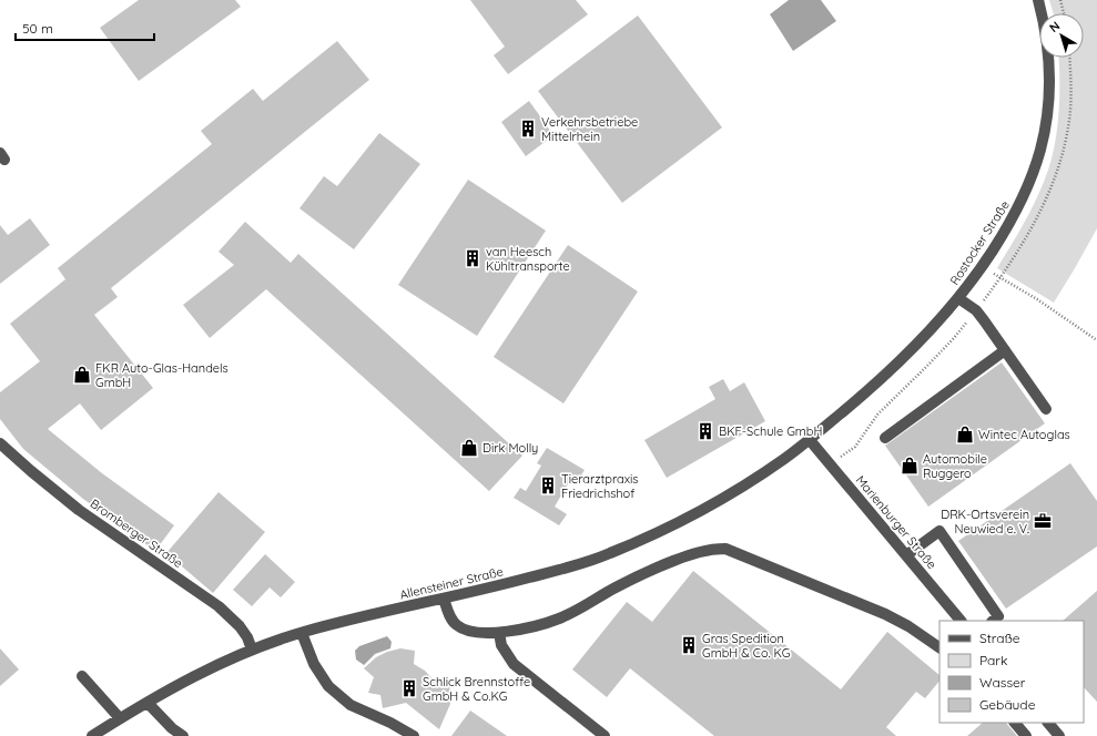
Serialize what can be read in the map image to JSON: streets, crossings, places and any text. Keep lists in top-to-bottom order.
{
  "streets": {
    "street": [
      "Rostocker Straße",
      "Marienburger Straße",
      "Bromberger Straße",
      "Allensteiner Straße"
    ]
  },
  "crossings": [
    ["Rostocker Straße", "Marienburger Straße"],
    ["Rostocker Straße", "Allensteiner Straße"],
    ["Marienburger Straße", "Allensteiner Straße"],
    ["Bromberger Straße", "Allensteiner Straße"]
  ],
  "places": {
    "building": [
      "Verkehrsbetriebe Mittelrhein",
      "van Heesch Kühltransporte",
      "BKF-Schule GmbH",
      "Tierarztpraxis Friedrichshof",
      "Gras Spedition GmbH & Co. KG",
      "Schlick Brennstoffe GmbH & Co.KG"
    ],
    "shop": [
      "FKR Auto-Glas-Handels GmbH",
      "Wintec Autoglas",
      "Dirk Molly",
      "Automobile Ruggero"
    ],
    "office": ["DRK-Ortsverein Neuwied e. V."]
  },
  "legend": [
    "Straße",
    "Park",
    "Wasser",
    "Gebäude"
  ],
  "scale_bar": "50 m",
  "north": "top left"
}
